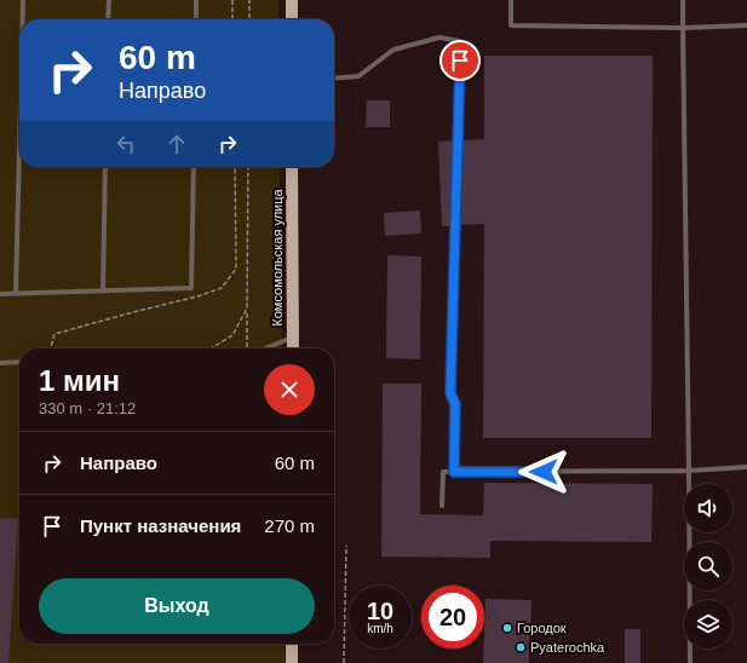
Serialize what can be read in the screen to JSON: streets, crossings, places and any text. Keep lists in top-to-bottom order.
{
  "streets": {
    "main road": ["Комсомольская улица"]
  },
  "places": ["Городок", "Pyaterochka"],
  "page": {
    "turn": ["60 m", "Направо"],
    "heading": ["1 мин", "330 m · 21:12"],
    "list": [
      {
        "name": "Направо",
        "value": "60 m"
      },
      {
        "name": "Пункт назначения",
        "value": "270 m"
      }
    ],
    "buttons": "Выход",
    "speed": "10 km/h",
    "limit": "20"
  }
}
